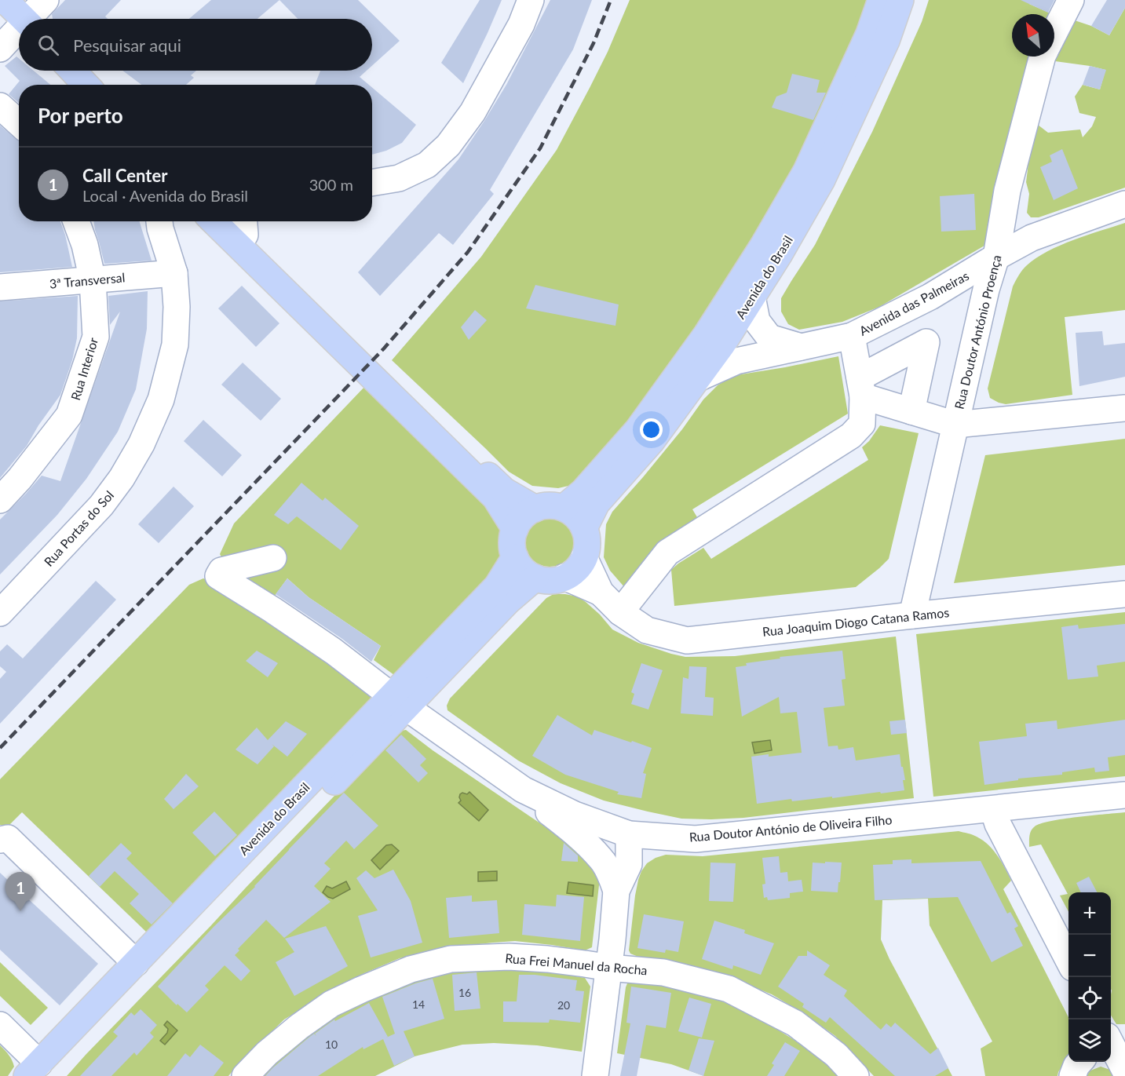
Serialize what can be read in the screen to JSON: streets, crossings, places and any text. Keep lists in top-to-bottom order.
{
  "streets": {
    "main road": ["Avenida do Brasil"],
    "street": [
      "3ª Transversal",
      "Avenida das Palmeiras",
      "Rua Doutor António Proença",
      "Rua Interior",
      "Rua Portas do Sol",
      "Rua Joaquim Diogo Catana Ramos",
      "Rua Doutor António de Oliveira Filho",
      "Rua Frei Manuel da Rocha"
    ]
  },
  "crossings": [
    ["Avenida do Brasil", "Avenida das Palmeiras"],
    ["Avenida do Brasil", "Rua Joaquim Diogo Catana Ramos"],
    ["Avenida do Brasil", "Rua Doutor António de Oliveira Filho"],
    ["3ª Transversal", "Rua Interior"],
    ["3ª Transversal", "Rua Portas do Sol"],
    ["Avenida das Palmeiras", "Rua Doutor António Proença"],
    ["Rua Doutor António Proença", "Rua Joaquim Diogo Catana Ramos"]
  ],
  "house_numbers": [
    "16",
    "14",
    "20",
    "10"
  ],
  "north": "top left",
  "page": {
    "search": "Pesquisar aqui",
    "heading": "Por perto",
    "list": [
      {
        "mark": "1",
        "name": "Call Center",
        "note": "Local · Avenida do Brasil",
        "value": "300 m"
      }
    ],
    "pins": "1",
    "map_buttons": ["+", "−"]
  }
}
